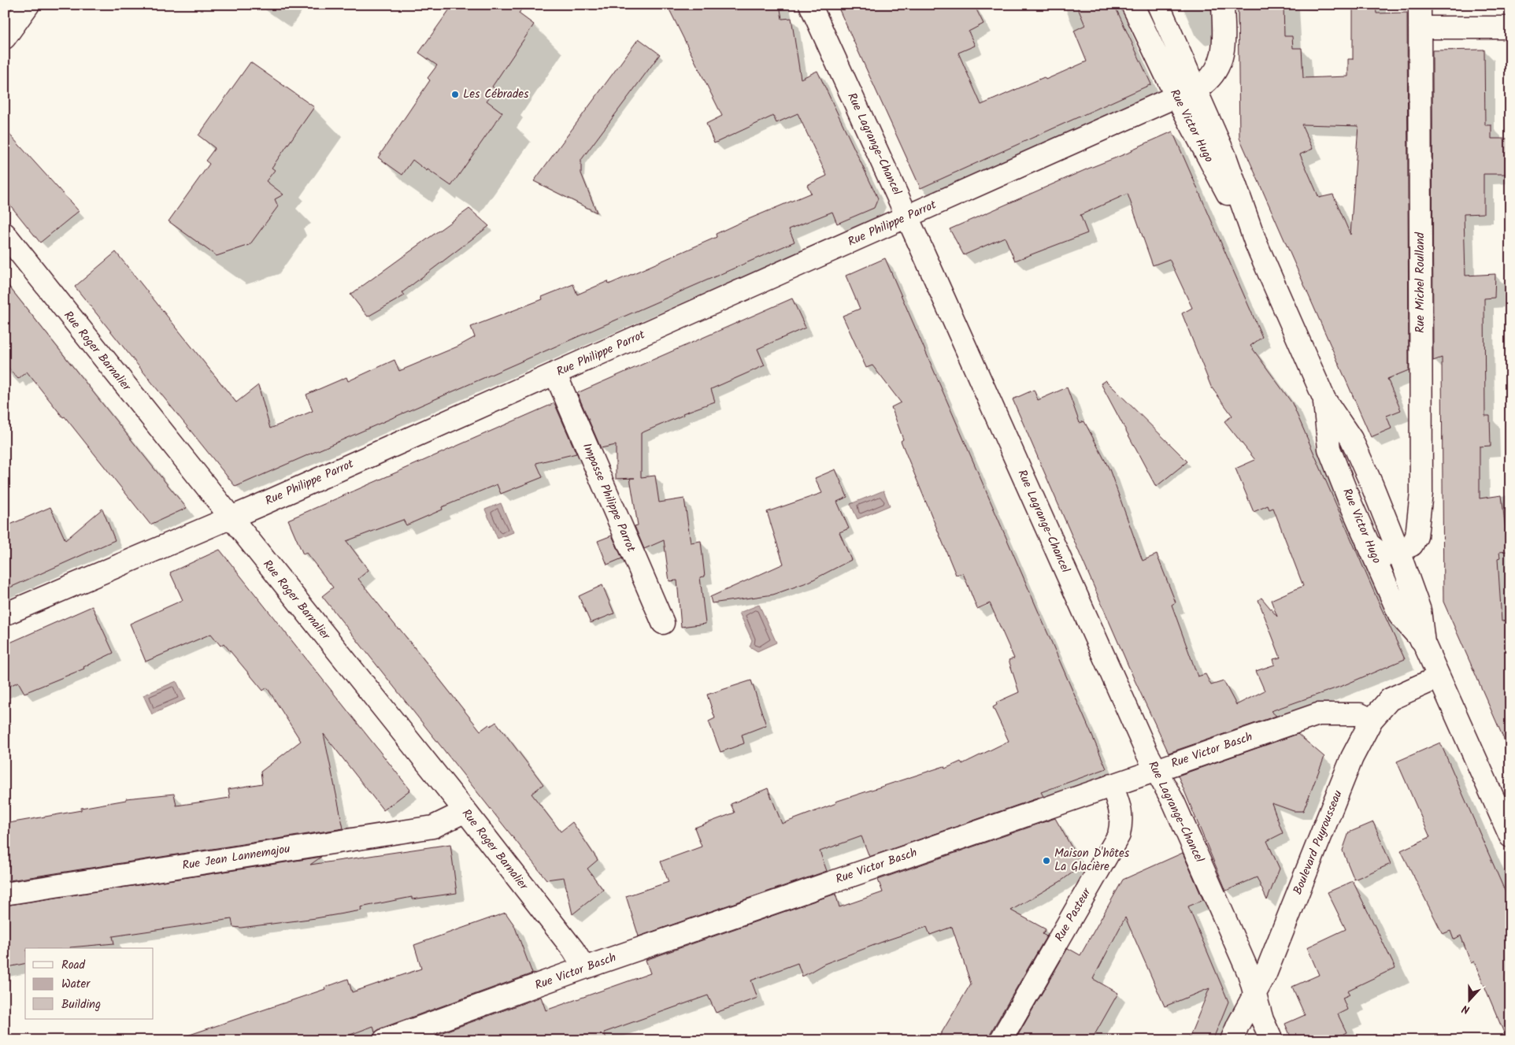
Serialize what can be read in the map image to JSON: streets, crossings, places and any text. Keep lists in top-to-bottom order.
{
  "streets": {
    "street": [
      "Rue Victor Hugo",
      "Rue Lagrange-Chancel",
      "Rue Philippe Parrot",
      "Rue Michel Roulland",
      "Rue Roger Barnalier",
      "Impasse Philippe Parrot",
      "Rue Victor Basch",
      "Boulevard Puyrousseau",
      "Rue Jean Lannemajou",
      "Rue Pasteur"
    ]
  },
  "crossings": [
    ["Rue Victor Hugo", "Rue Philippe Parrot"],
    ["Rue Victor Hugo", "Rue Michel Roulland"],
    ["Rue Victor Hugo", "Boulevard Puyrousseau"],
    ["Rue Lagrange-Chancel", "Rue Philippe Parrot"],
    ["Rue Lagrange-Chancel", "Rue Victor Basch"],
    ["Rue Lagrange-Chancel", "Boulevard Puyrousseau"],
    ["Rue Philippe Parrot", "Rue Roger Barnalier"],
    ["Rue Philippe Parrot", "Impasse Philippe Parrot"],
    ["Rue Roger Barnalier", "Rue Victor Basch"],
    ["Rue Roger Barnalier", "Rue Jean Lannemajou"],
    ["Rue Victor Basch", "Boulevard Puyrousseau"],
    ["Rue Victor Basch", "Rue Pasteur"]
  ],
  "places": ["Les Cébrades", "Maison D'hôtes La Glacière"],
  "legend": ["Road", "Water", "Building"],
  "north": "bottom"
}
